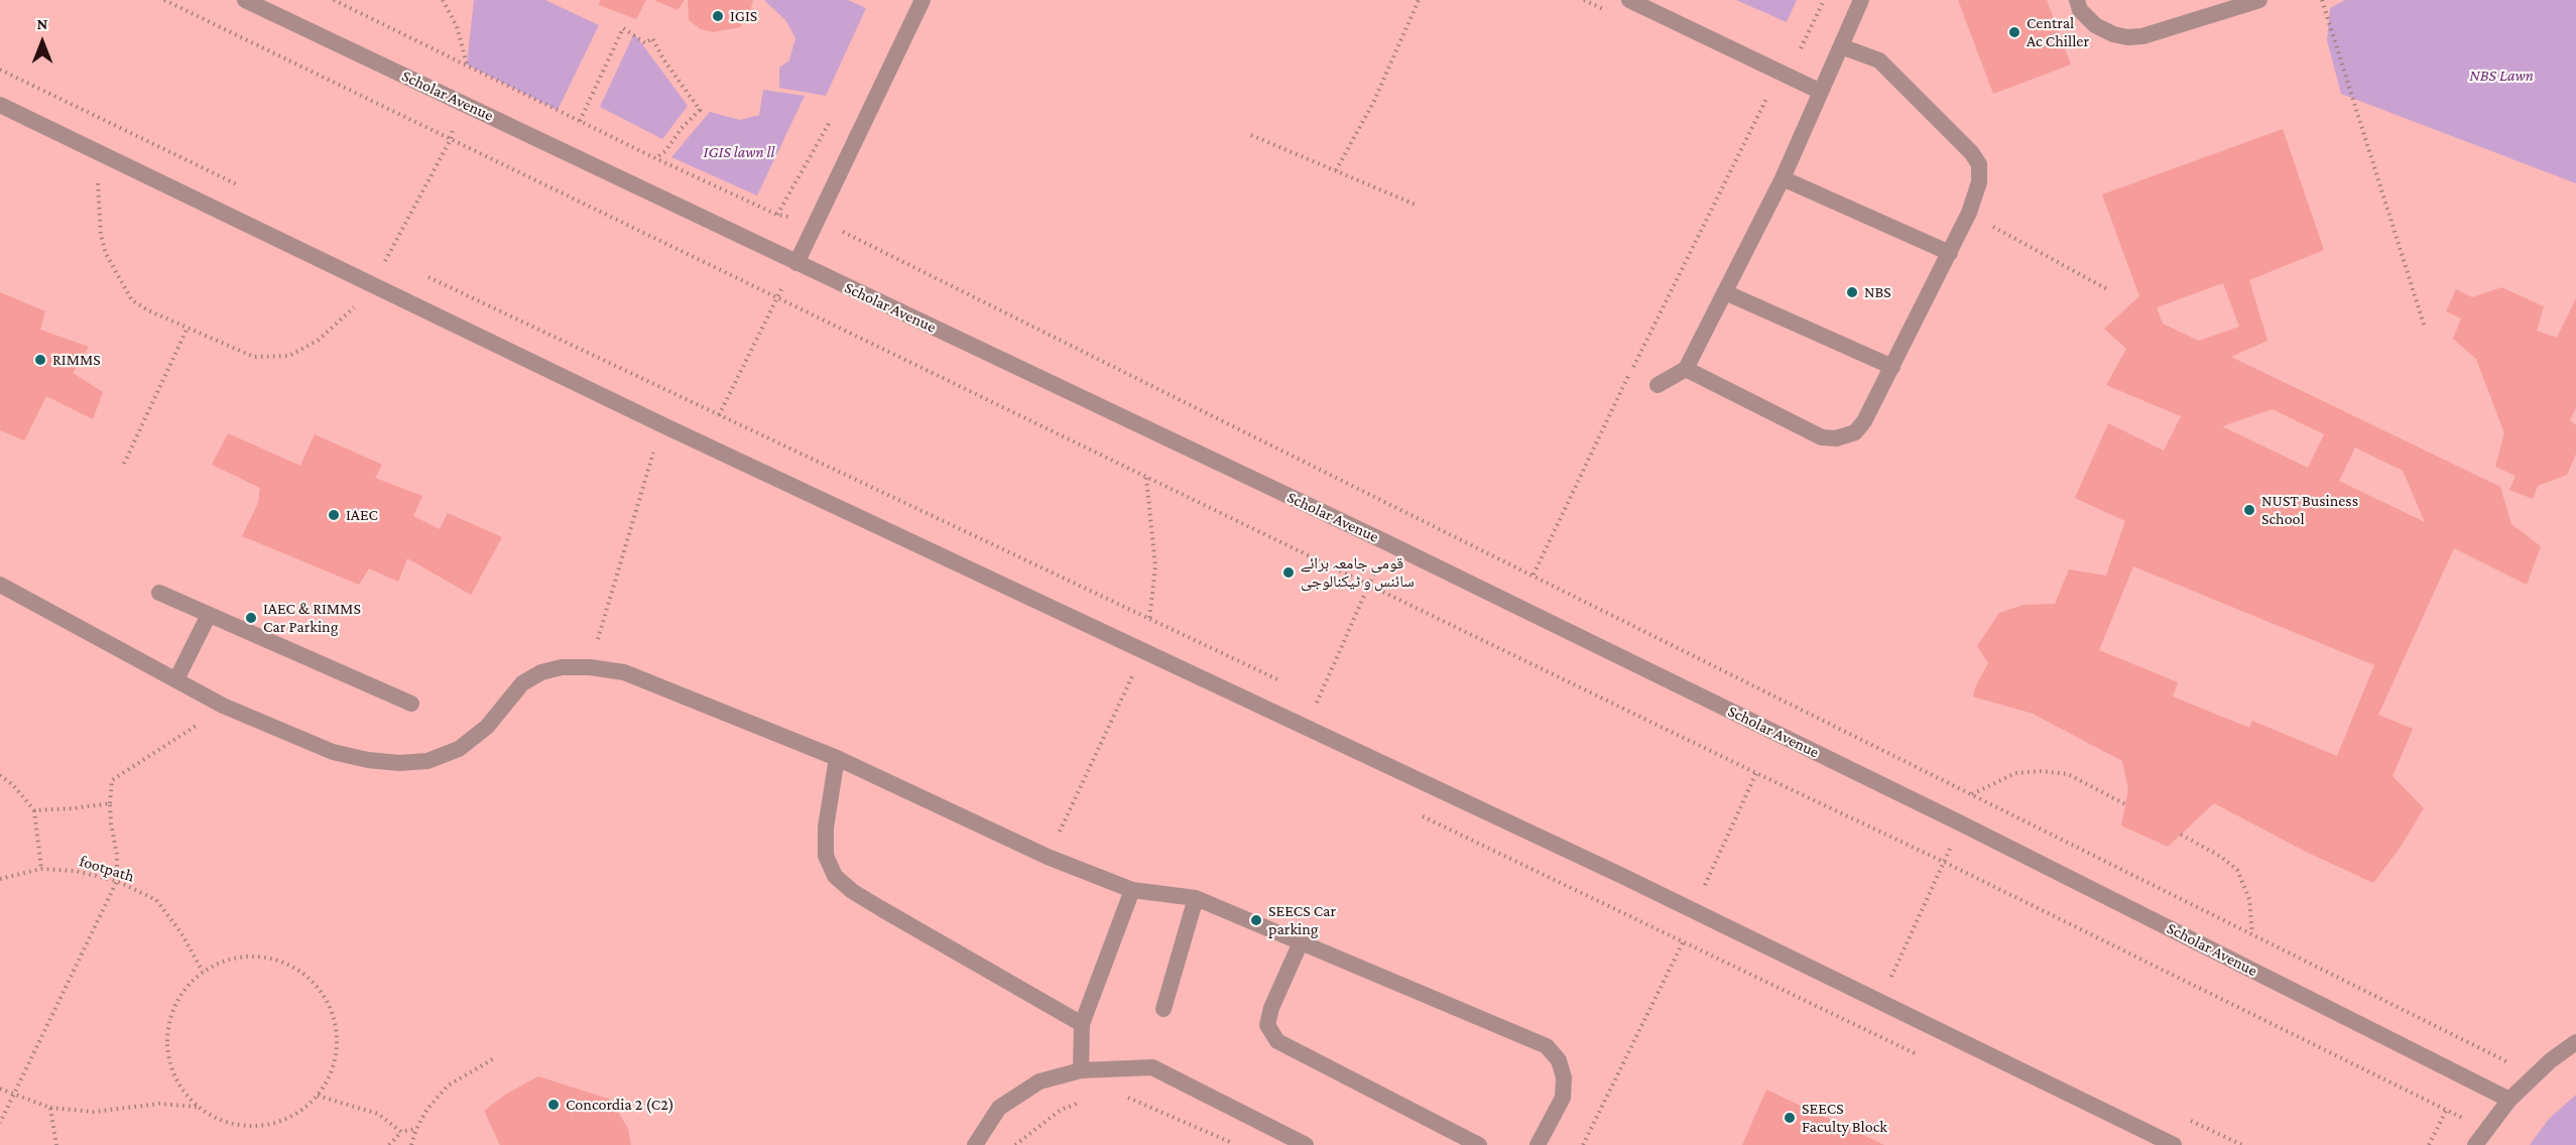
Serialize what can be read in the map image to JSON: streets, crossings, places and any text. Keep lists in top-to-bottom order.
{
  "streets": {
    "lane": ["Scholar Avenue"],
    "path": ["footpath"]
  },
  "parks": ["NBS Lawn", "IGIS lawn ll"],
  "places": [
    "IGIS",
    "Central Ac Chiller",
    "NBS",
    "RIMMS",
    "NUST Business School",
    "IAEC",
    "قومی جامعہ برائے سائنس و ٹیکنالوجی",
    "IAEC & RIMMS Car Parking",
    "SEECS Car parking",
    "Concordia 2 (C2)",
    "SEECS Faculty Block"
  ],
  "north": "top"
}
